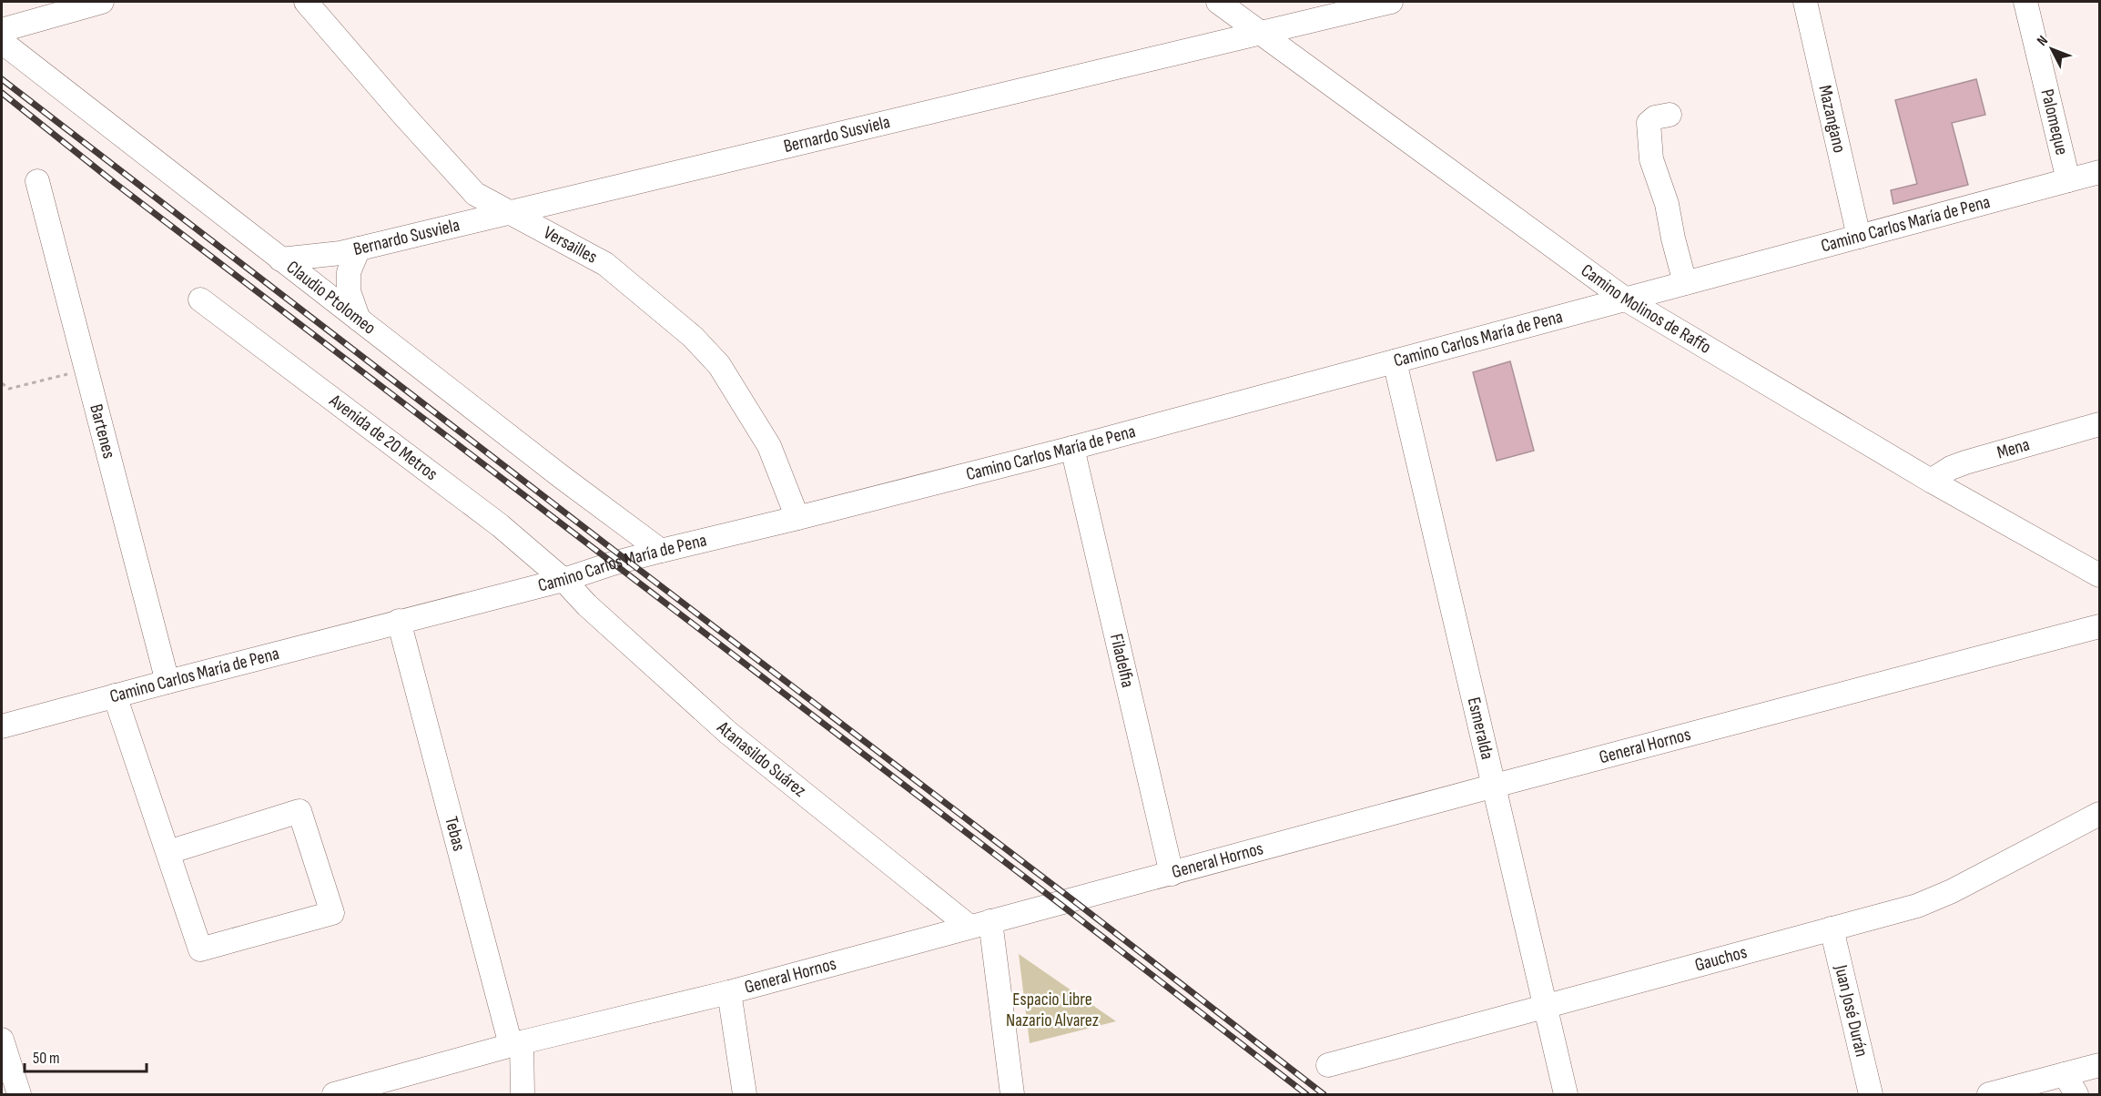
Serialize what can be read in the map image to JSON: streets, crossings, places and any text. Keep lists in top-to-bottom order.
{
  "streets": {
    "street": [
      "Mazangano",
      "Palomeque",
      "Bernardo Susviela",
      "Camino Carlos María de Pena",
      "Versailles",
      "Claudio Ptolomeo",
      "Camino Molinos de Raffo",
      "Bartenes",
      "Avenida de 20 Metros",
      "Mena",
      "Filadelfia",
      "Esmeralda",
      "General Hornos",
      "Atanasildo Suárez",
      "Tebas",
      "Gauchos",
      "Juan José Durán"
    ]
  },
  "crossings": [
    ["Mazangano", "Camino Carlos María de Pena"],
    ["Palomeque", "Camino Carlos María de Pena"],
    ["Bernardo Susviela", "Versailles"],
    ["Bernardo Susviela", "Claudio Ptolomeo"],
    ["Bernardo Susviela", "Camino Molinos de Raffo"],
    ["Camino Carlos María de Pena", "Versailles"],
    ["Camino Carlos María de Pena", "Claudio Ptolomeo"],
    ["Camino Carlos María de Pena", "Camino Molinos de Raffo"],
    ["Camino Carlos María de Pena", "Bartenes"],
    ["Camino Carlos María de Pena", "Avenida de 20 Metros"],
    ["Camino Carlos María de Pena", "Filadelfia"],
    ["Camino Carlos María de Pena", "Esmeralda"],
    ["Camino Carlos María de Pena", "Atanasildo Suárez"],
    ["Camino Carlos María de Pena", "Tebas"],
    ["Camino Molinos de Raffo", "Mena"],
    ["Avenida de 20 Metros", "Atanasildo Suárez"],
    ["Filadelfia", "General Hornos"],
    ["Esmeralda", "General Hornos"],
    ["Esmeralda", "Gauchos"],
    ["General Hornos", "Atanasildo Suárez"],
    ["General Hornos", "Tebas"],
    ["Gauchos", "Juan José Durán"]
  ],
  "parks": ["Espacio Libre Nazario Alvarez"],
  "scale_bar": "50 m",
  "north": "top left"
}
